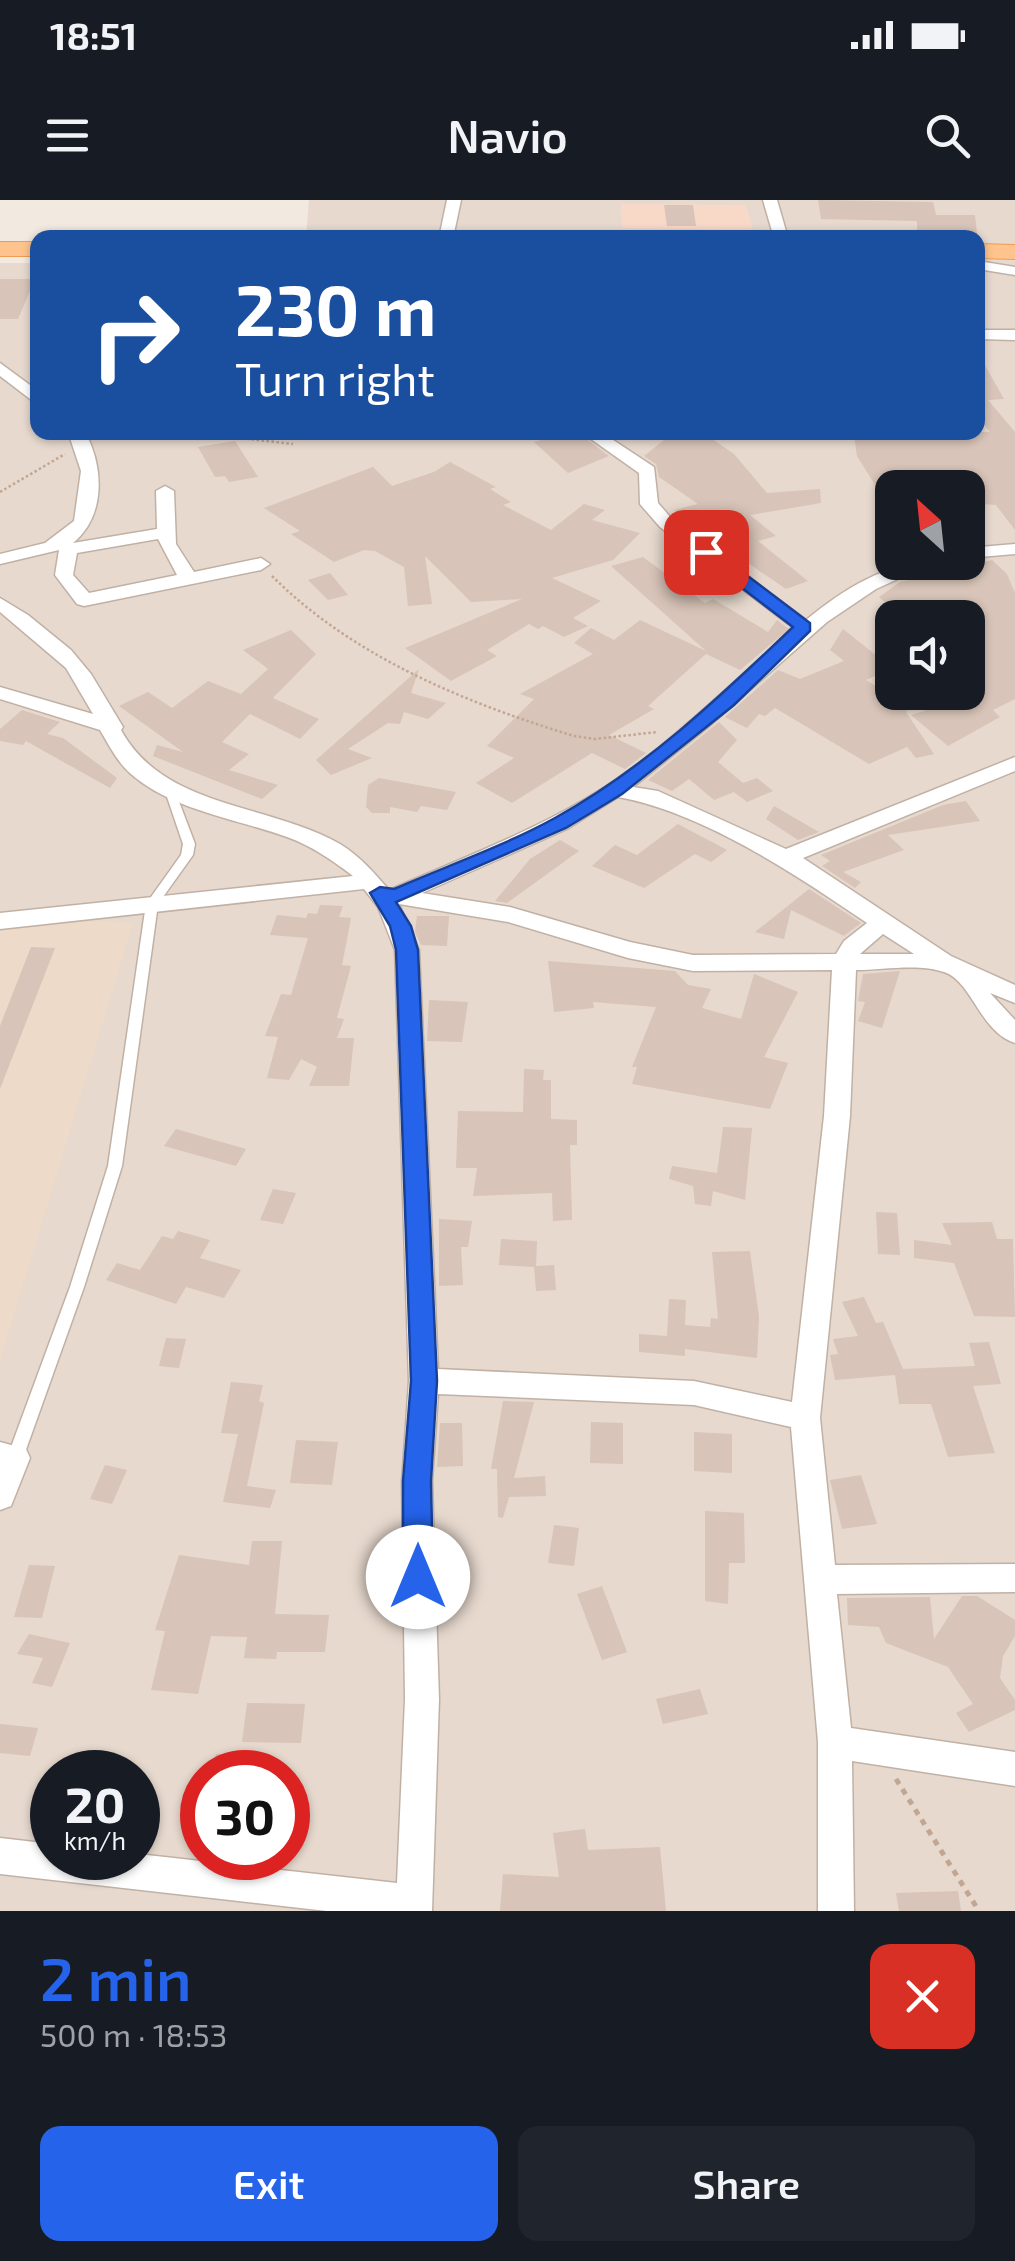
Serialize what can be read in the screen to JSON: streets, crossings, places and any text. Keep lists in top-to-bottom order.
{
  "north": "top left",
  "page": {
    "status": "18:51",
    "header": "Navio",
    "turn": ["230 m", "Turn right"],
    "speed": "20 km/h",
    "limit": "30",
    "heading": ["2 min", "500 m · 18:53"],
    "buttons": ["Exit", "Share"]
  }
}
